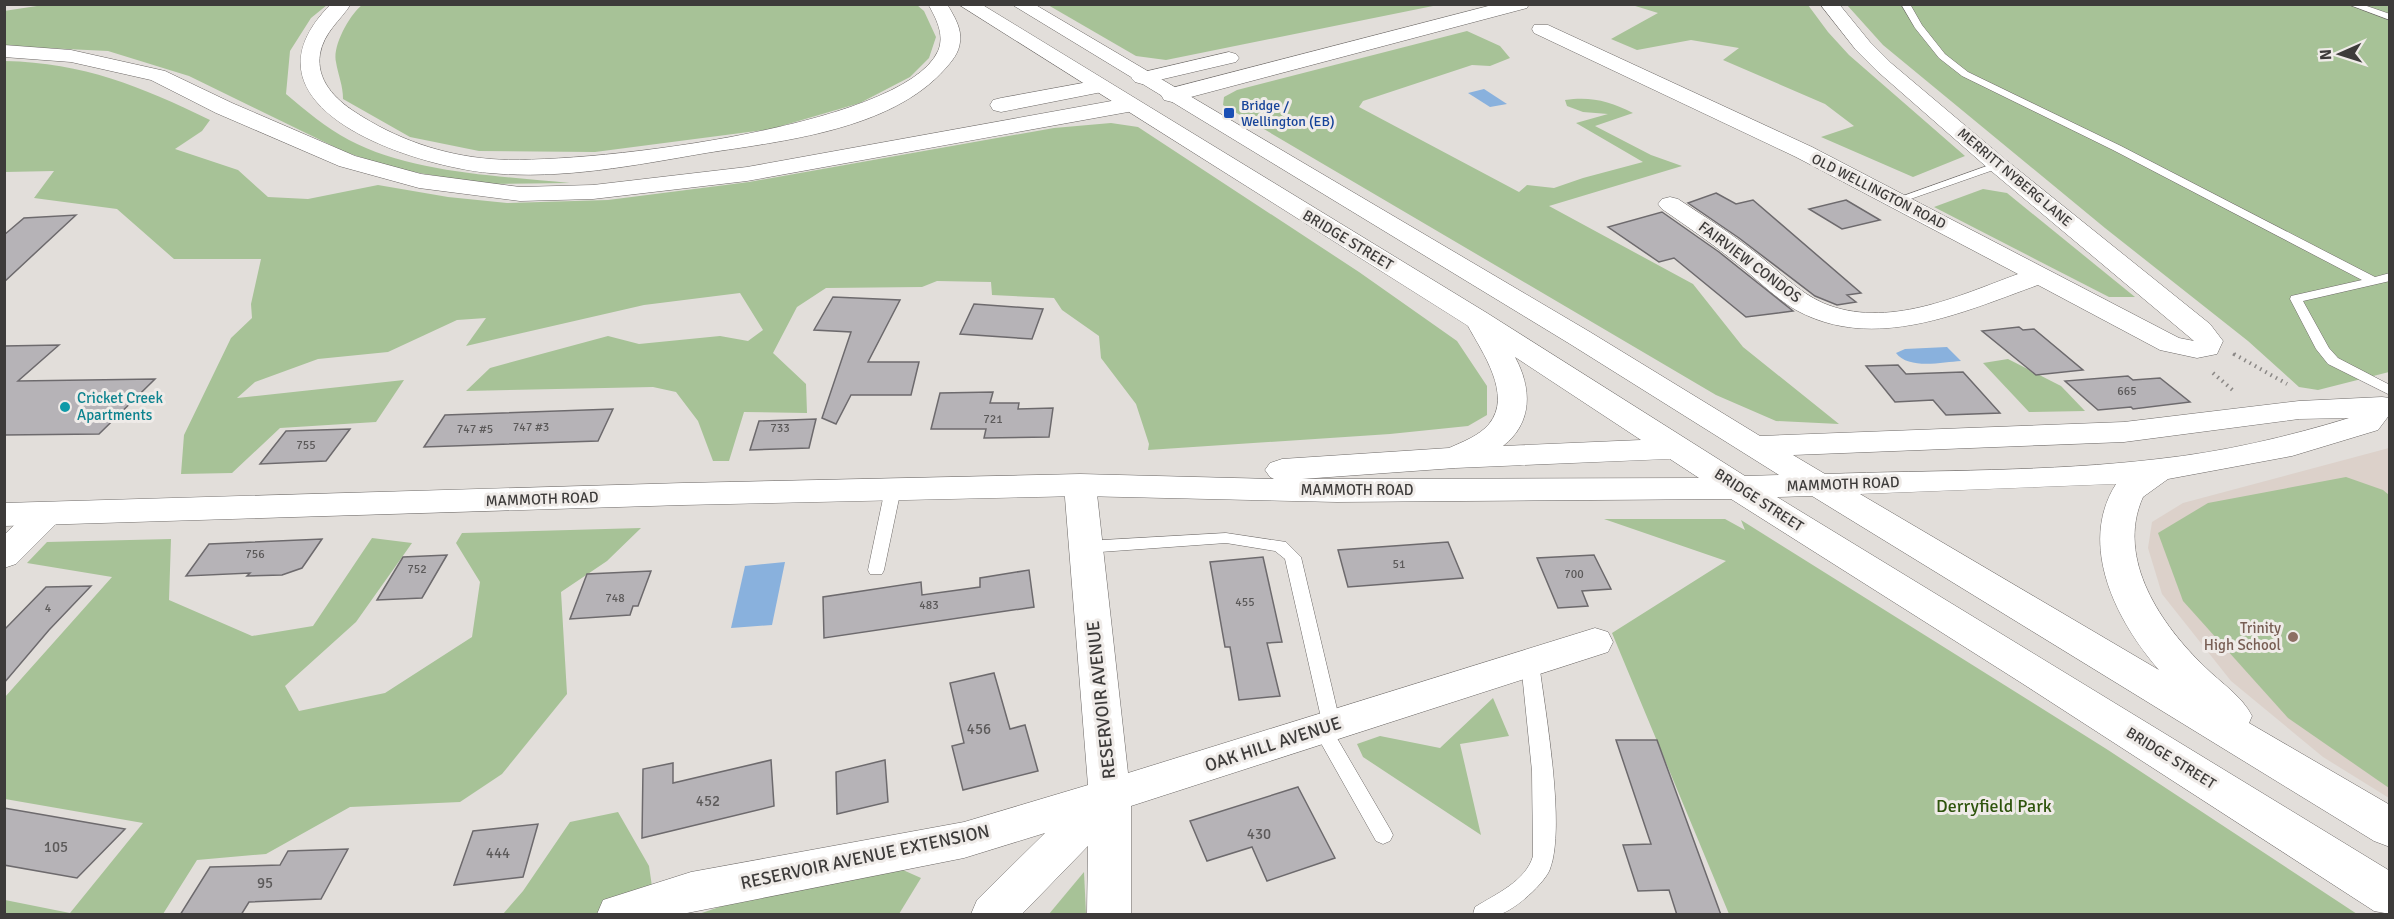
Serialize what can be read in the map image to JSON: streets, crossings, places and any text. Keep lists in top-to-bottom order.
{
  "streets": {
    "main road": ["BRIDGE STREET", "MAMMOTH ROAD"],
    "street": [
      "MERRITT NYBERG LANE",
      "OLD WELLINGTON ROAD",
      "FAIRVIEW CONDOS",
      "RESERVOIR AVENUE",
      "OAK HILL AVENUE",
      "RESERVOIR AVENUE EXTENSION"
    ]
  },
  "crossings": [
    ["OLD WELLINGTON ROAD", "FAIRVIEW CONDOS"],
    ["BRIDGE STREET", "MAMMOTH ROAD"],
    ["MAMMOTH ROAD", "RESERVOIR AVENUE"],
    ["RESERVOIR AVENUE", "OAK HILL AVENUE"],
    ["RESERVOIR AVENUE", "RESERVOIR AVENUE EXTENSION"],
    ["OAK HILL AVENUE", "RESERVOIR AVENUE EXTENSION"]
  ],
  "parks": ["Derryfield Park"],
  "places": {
    "transit": ["Bridge / Wellington (EB)"],
    "other": ["Cricket Creek Apartments", "Trinity High School"]
  },
  "house_numbers": [
    "665",
    "721",
    "747 #3",
    "733",
    "747 #5",
    "755",
    "756",
    "51",
    "752",
    "700",
    "748",
    "455",
    "483",
    "4",
    "456",
    "452",
    "430",
    "105",
    "444",
    "95"
  ],
  "north": "left"
}
